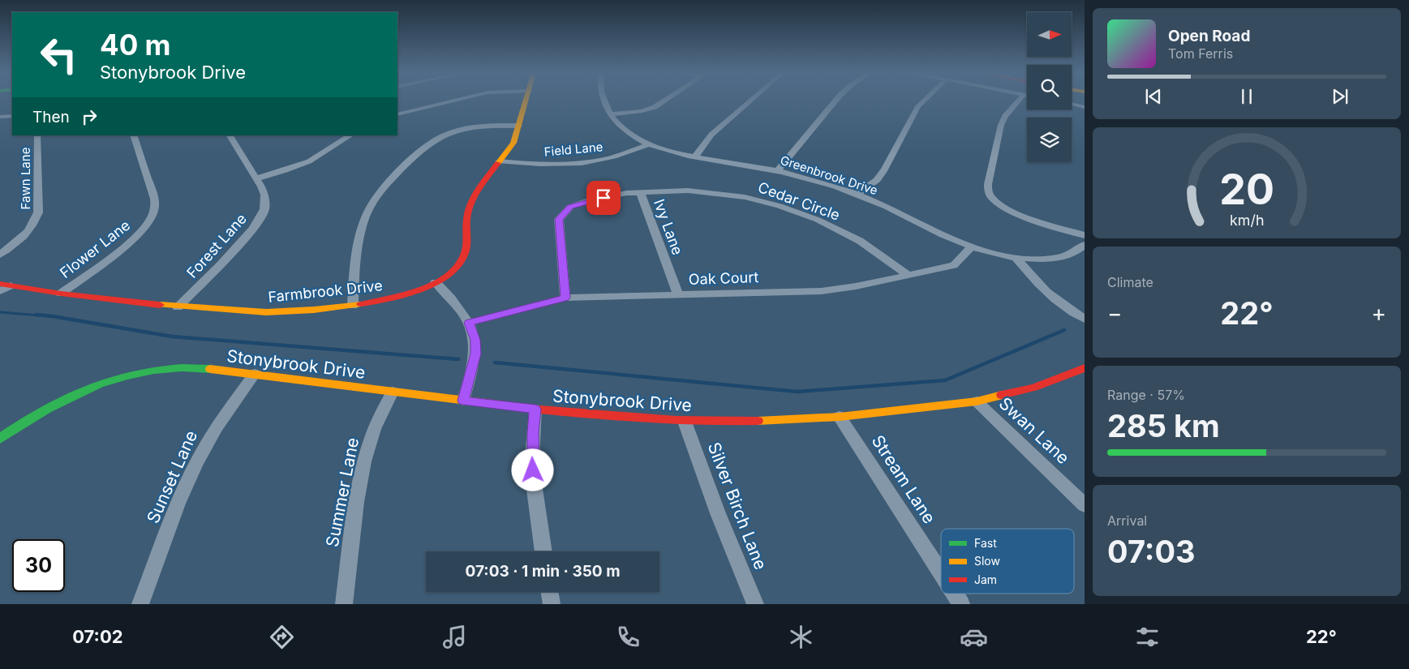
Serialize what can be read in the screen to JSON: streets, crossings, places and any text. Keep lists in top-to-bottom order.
{
  "streets": {
    "street": [
      "Field Lane",
      "Greenbrook Drive",
      "Fawn Lane",
      "Cedar Circle",
      "Ivy Lane",
      "Forest Lane",
      "Flower Lane",
      "Oak Court",
      "Farmbrook Drive",
      "Stonybrook Drive",
      "Swan Lane",
      "Sunset Lane",
      "Stream Lane",
      "Summer Lane",
      "Silver Birch Lane"
    ]
  },
  "crossings": [
    ["Field Lane", "Greenbrook Drive"],
    ["Field Lane", "Farmbrook Drive"],
    ["Greenbrook Drive", "Oak Court"],
    ["Cedar Circle", "Ivy Lane"],
    ["Cedar Circle", "Oak Court"],
    ["Ivy Lane", "Oak Court"],
    ["Forest Lane", "Farmbrook Drive"],
    ["Flower Lane", "Farmbrook Drive"],
    ["Stonybrook Drive", "Swan Lane"],
    ["Stonybrook Drive", "Sunset Lane"],
    ["Stonybrook Drive", "Stream Lane"],
    ["Stonybrook Drive", "Summer Lane"],
    ["Stonybrook Drive", "Silver Birch Lane"]
  ],
  "legend": ["Fast", "Slow", "Jam"],
  "north": "right",
  "page": {
    "turn": ["40 m", "Stonybrook Drive"],
    "song": ["Open Road", "Tom Ferris"],
    "then": "Then",
    "tile": [
      "Climate",
      ["Range · 57%", "285 km"],
      ["Arrival", "07:03"]
    ],
    "heat": ["−", "22°", "+"],
    "limit": "30",
    "trip": "07:03 · 1 min · 350 m",
    "tabs": ["07:02", "22°"],
    "gauge": ["20", "km/h"]
  }
}
